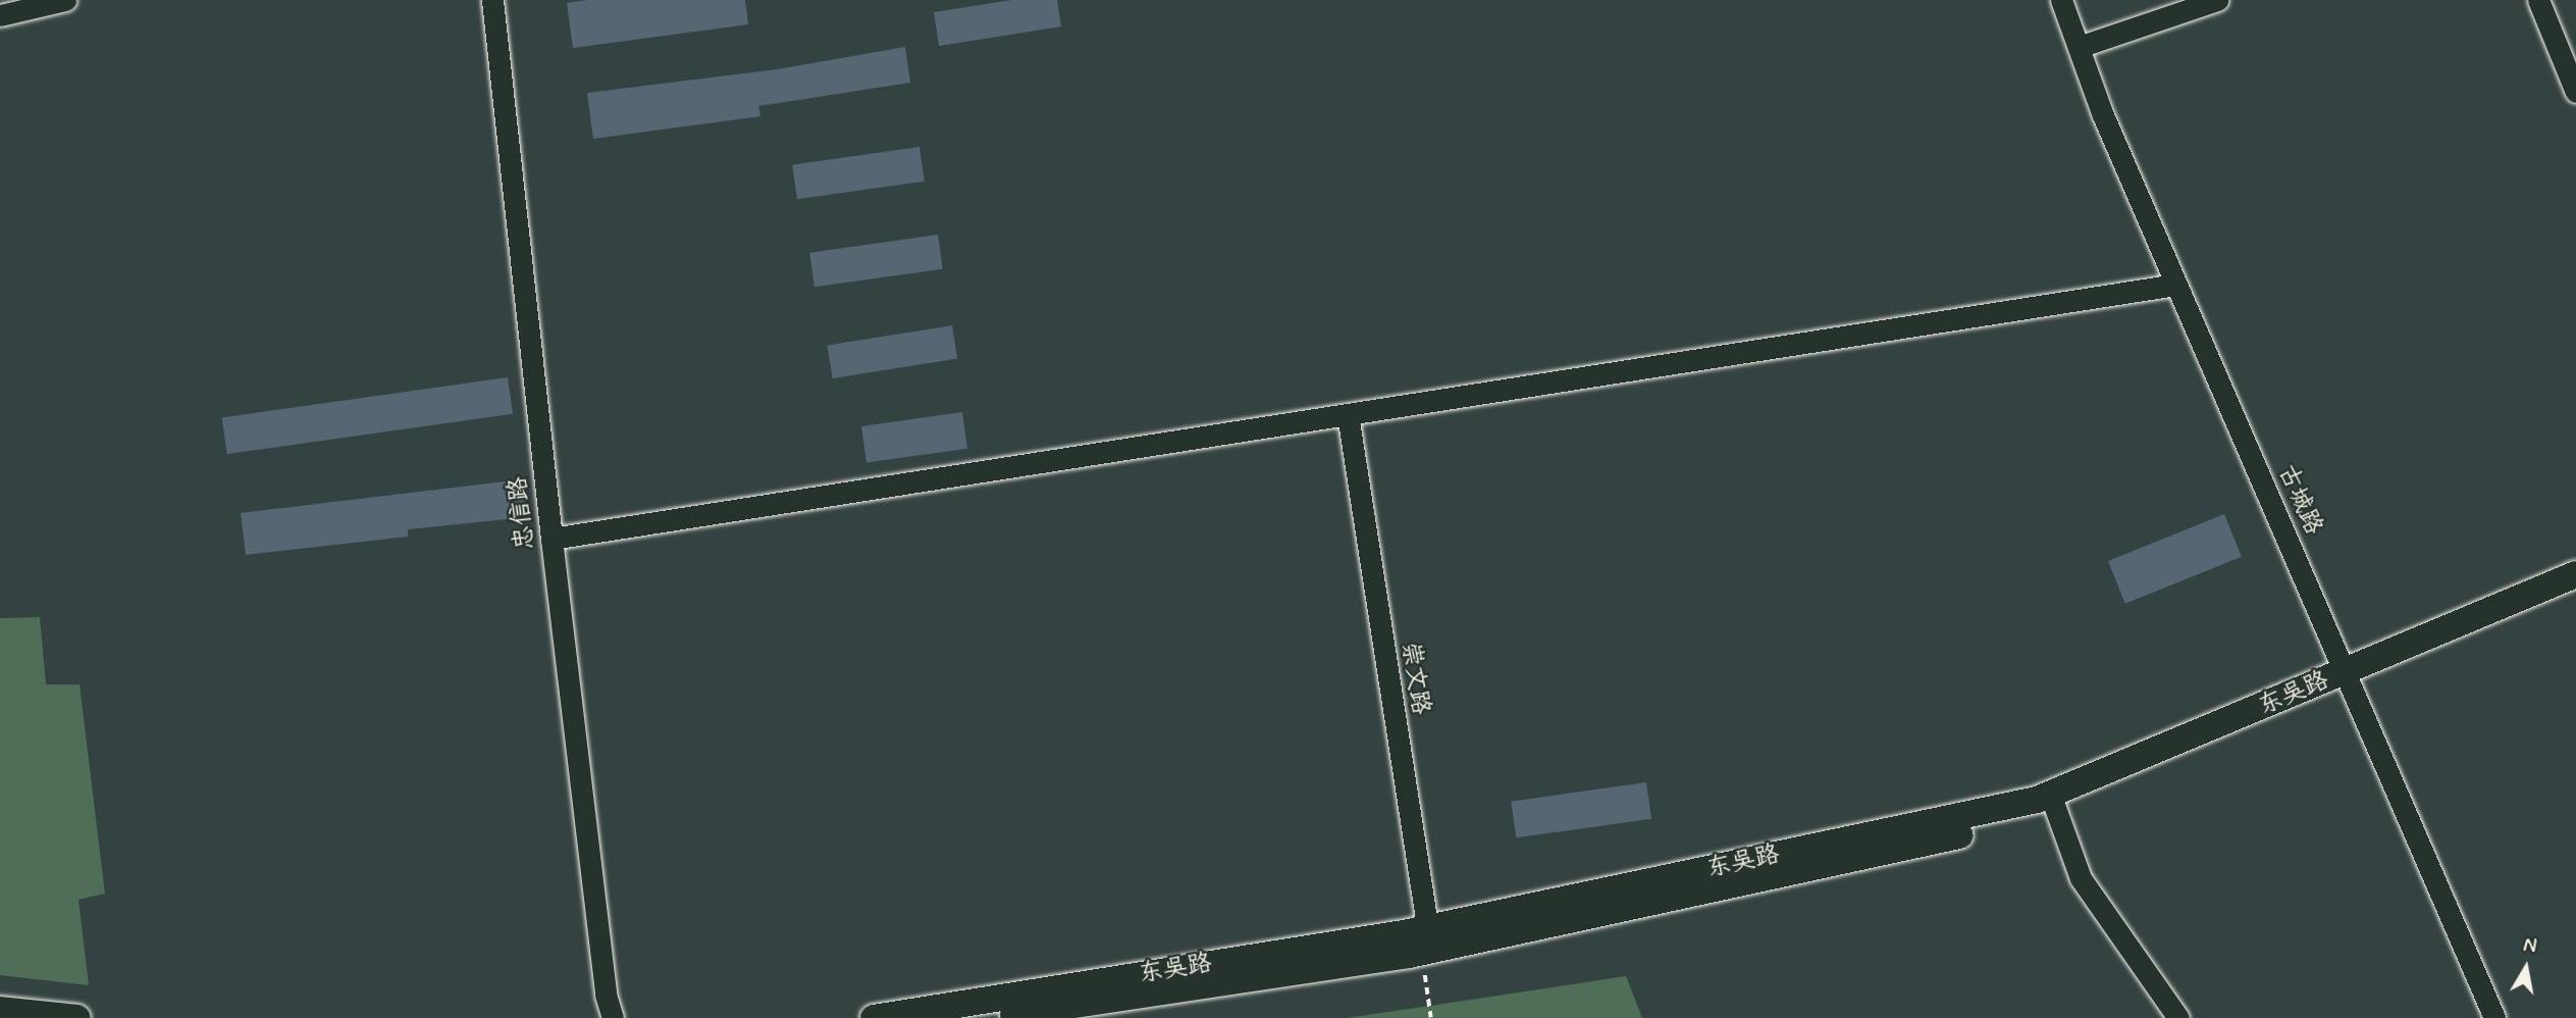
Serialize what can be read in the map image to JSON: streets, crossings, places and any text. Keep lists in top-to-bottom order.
{
  "streets": {
    "main road": ["东吴路"],
    "street": ["古城路", "忠信路", "崇文路"]
  },
  "crossings": [
    ["古城路", "东吴路"],
    ["崇文路", "东吴路"]
  ],
  "north": "top"
}
